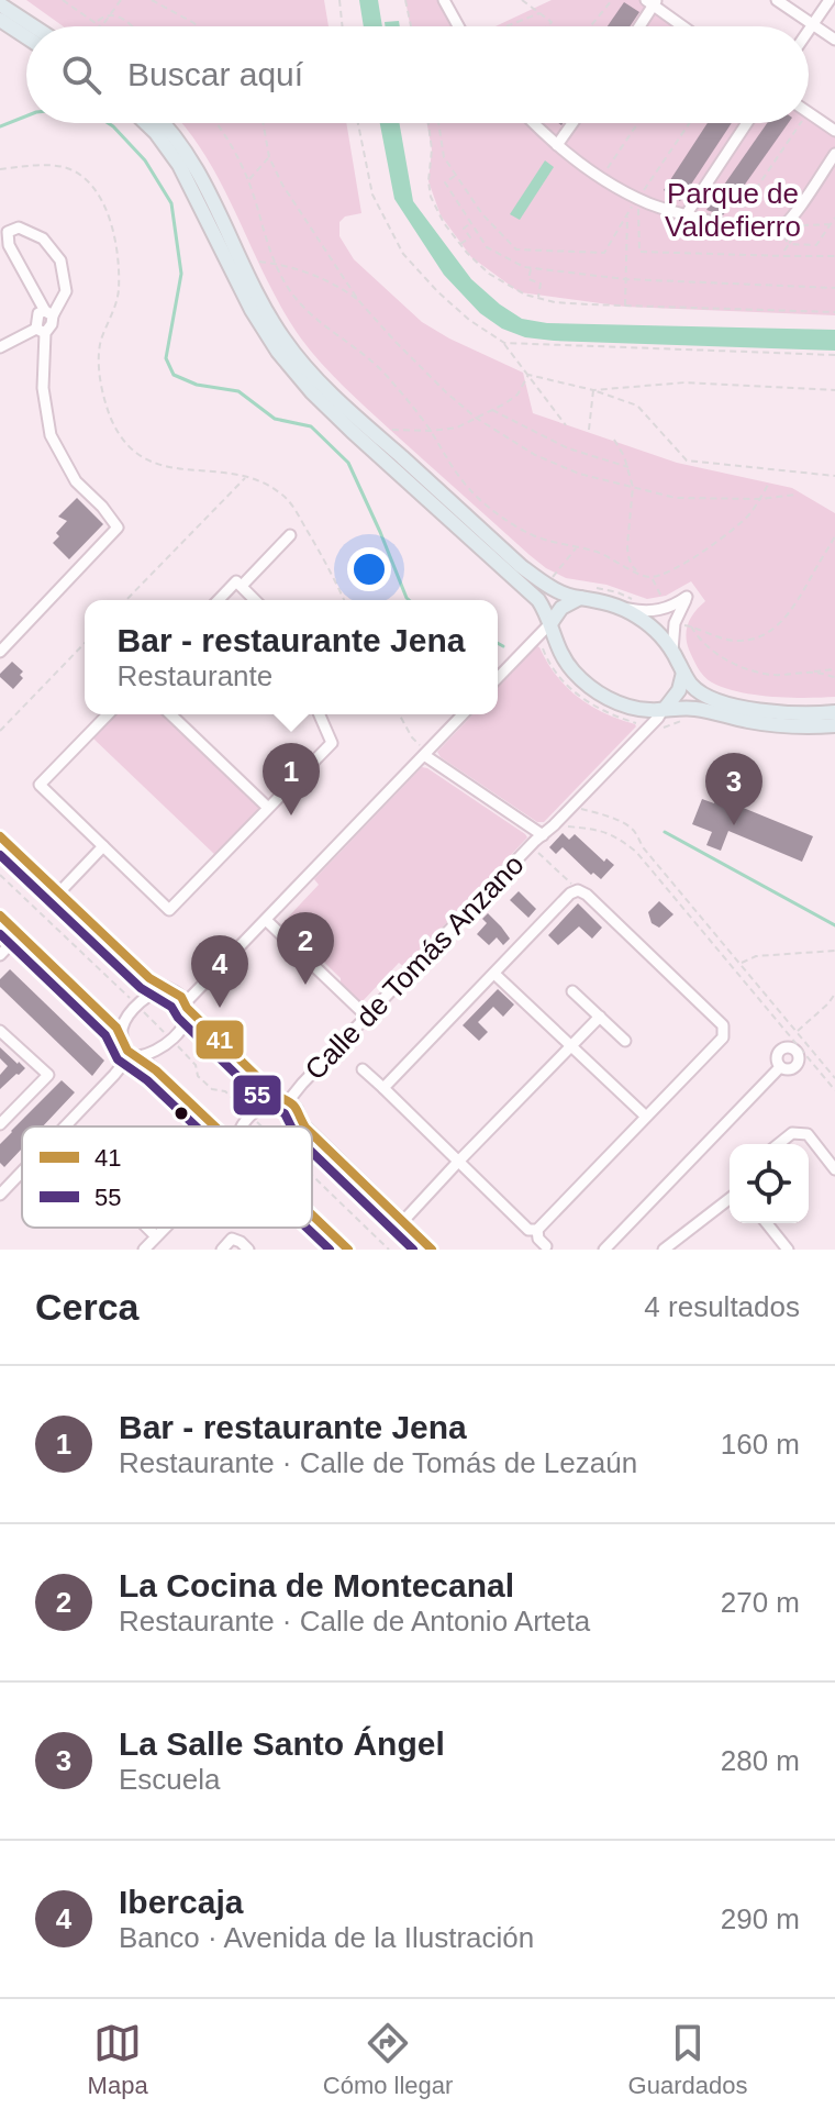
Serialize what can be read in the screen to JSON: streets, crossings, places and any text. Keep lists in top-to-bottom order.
{
  "streets": {
    "street": ["Calle de Tomás Anzano"]
  },
  "parks": ["Parque de Valdefierro"],
  "lines": ["transit line 41", "transit line 55"],
  "legend": ["41", "55"],
  "page": {
    "search": "Buscar aquí",
    "popup": ["Bar - restaurante Jena", "Restaurante"],
    "pins": [
      "1",
      "3",
      "2",
      "4"
    ],
    "heading": ["Cerca", "4 resultados"],
    "list": [
      {
        "mark": "1",
        "name": "Bar - restaurante Jena",
        "note": "Restaurante · Calle de Tomás de Lezaún",
        "value": "160 m"
      },
      {
        "mark": "2",
        "name": "La Cocina de Montecanal",
        "note": "Restaurante · Calle de Antonio Arteta",
        "value": "270 m"
      },
      {
        "mark": "3",
        "name": "La Salle Santo Ángel",
        "note": "Escuela",
        "value": "280 m"
      },
      {
        "mark": "4",
        "name": "Ibercaja",
        "note": "Banco · Avenida de la Ilustración",
        "value": "290 m"
      }
    ],
    "nav": ["Mapa", "Cómo llegar", "Guardados"]
  }
}
